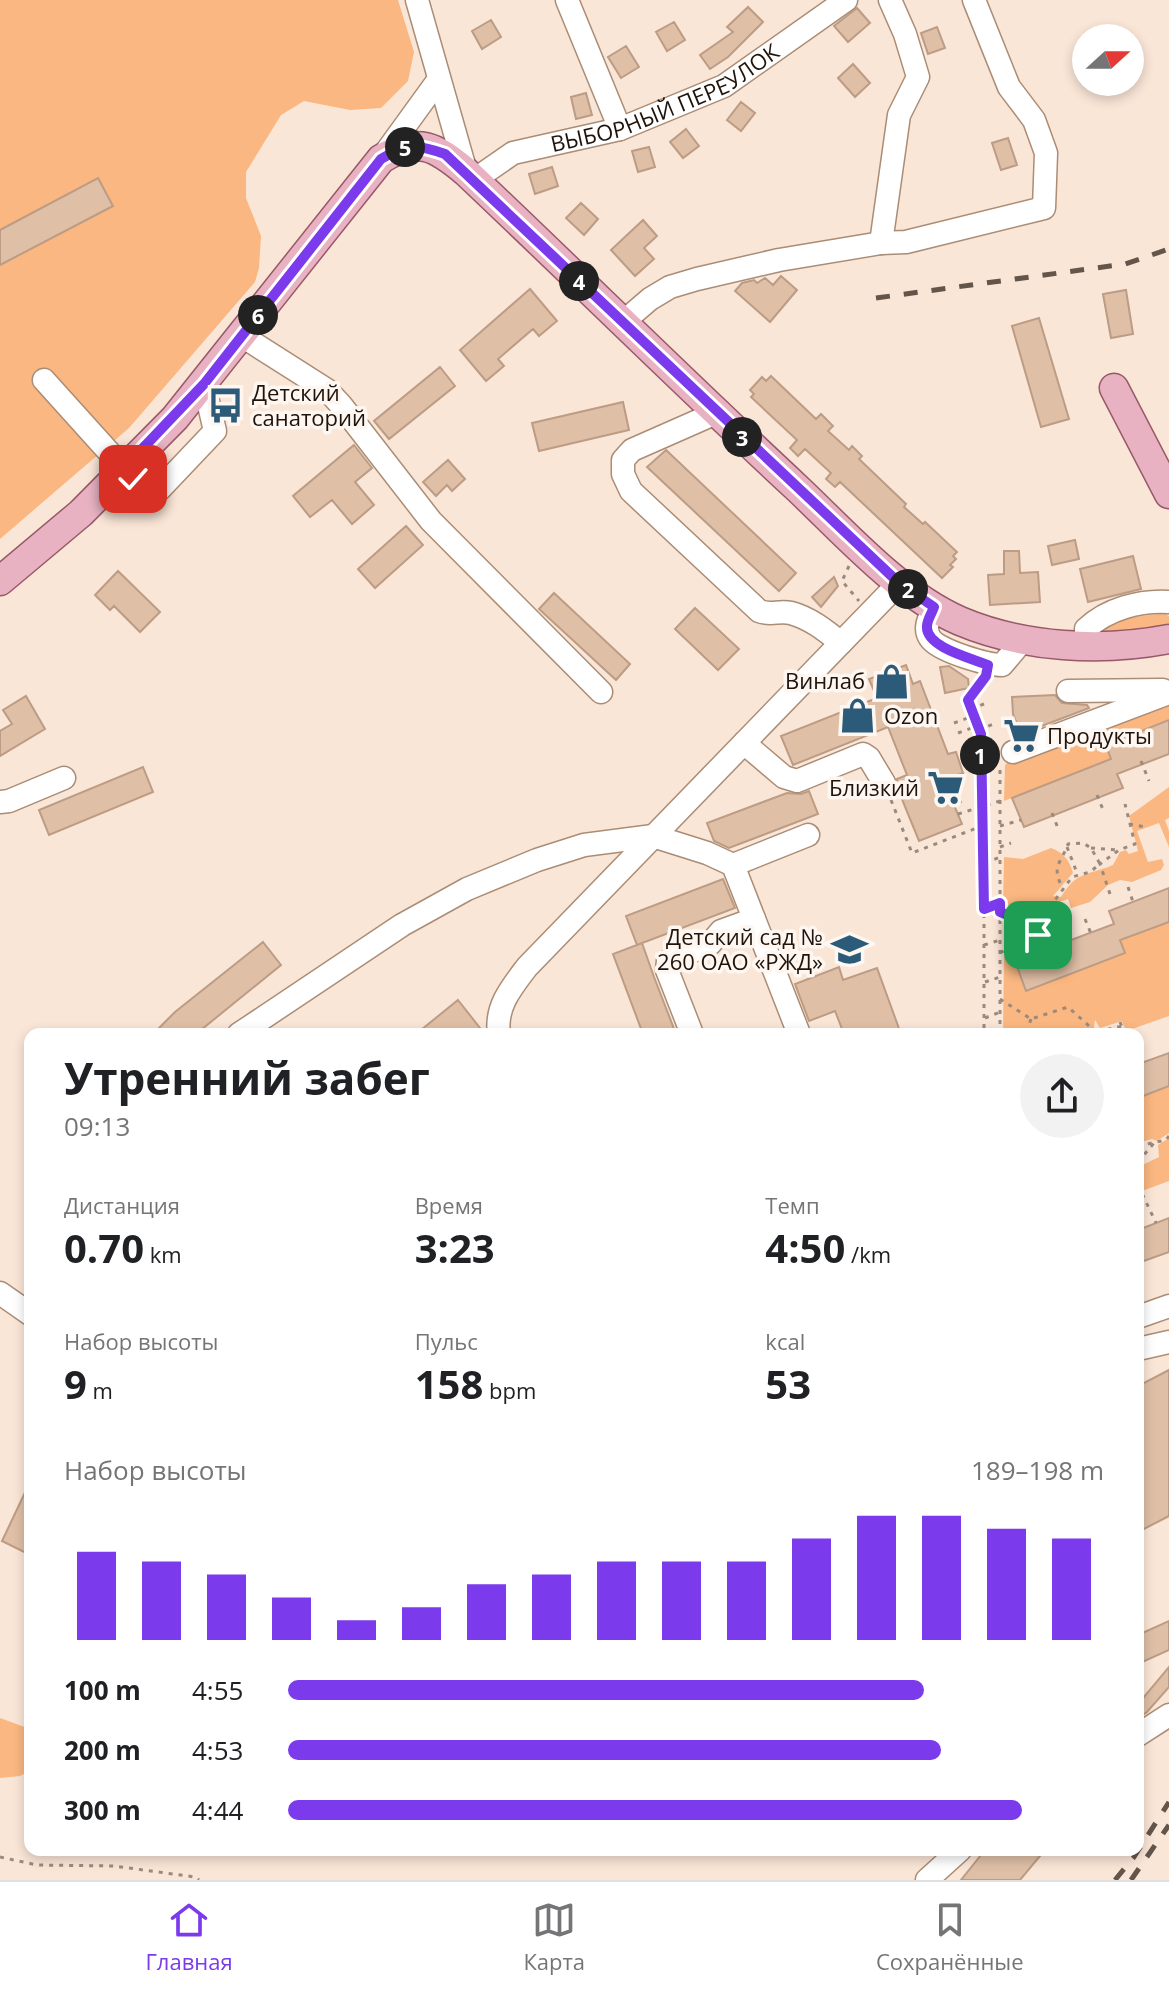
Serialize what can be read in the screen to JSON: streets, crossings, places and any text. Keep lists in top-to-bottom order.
{
  "streets": {
    "street": ["ВЫБОРНЫЙ ПЕРЕУЛОК"]
  },
  "places": {
    "bus stop": ["Детский санаторий"],
    "shop": ["Винлаб", "Ozon"],
    "supermarket": ["Продукты", "Близкий"],
    "school or university": ["Детский сад № 260 ОАО «РЖД»"]
  },
  "north": "right",
  "page": {
    "pins": [
      "5",
      "4",
      "6",
      "3",
      "2",
      "1"
    ],
    "heading": ["Утренний забег", "09:13"],
    "stats": [
      ["Дистанция", "0.70 km"],
      ["Время", "3:23"],
      ["Темп", "4:50 /km"],
      ["Набор высоты", "9 m"],
      ["Пульс", "158 bpm"],
      ["kcal", "53"]
    ],
    "chart": ["Набор высоты", "189–198 m"],
    "list": [
      {
        "name": "100 m",
        "note": "4:55"
      },
      {
        "name": "200 m",
        "note": "4:53"
      },
      {
        "name": "300 m",
        "note": "4:44"
      }
    ],
    "tabs": ["Главная", "Карта", "Сохранённые"]
  }
}
